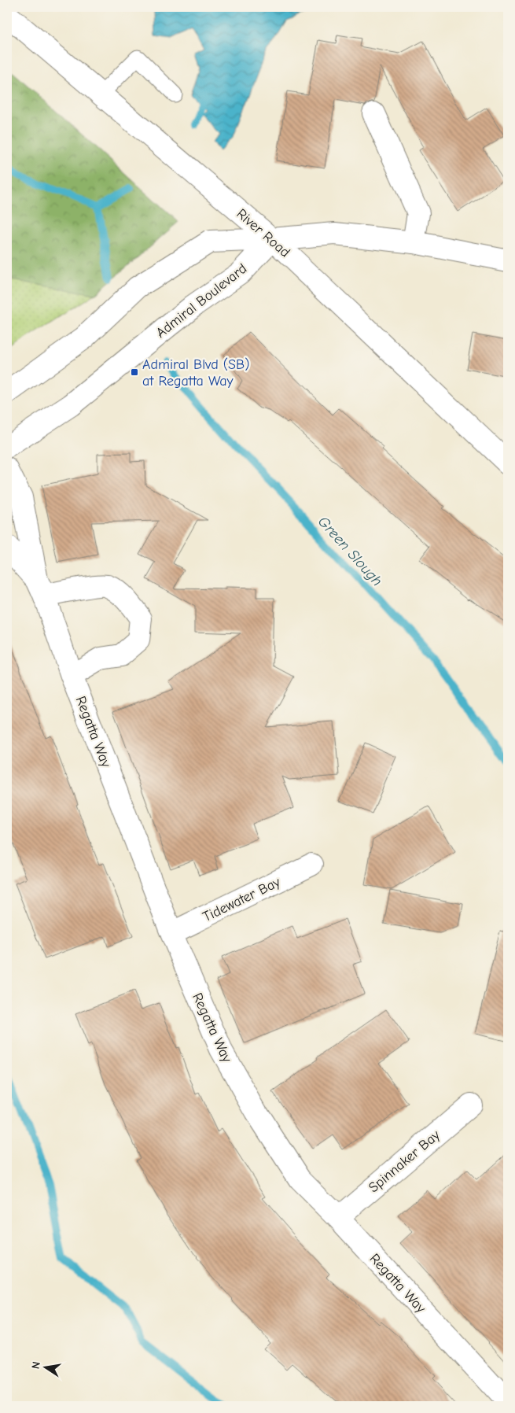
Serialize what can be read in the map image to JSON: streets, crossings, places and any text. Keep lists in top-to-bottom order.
{
  "streets": {
    "street": [
      "River Road",
      "Admiral Boulevard",
      "Regatta Way",
      "Tidewater Bay",
      "Spinnaker Bay"
    ]
  },
  "crossings": [
    ["River Road", "Admiral Boulevard"],
    ["Regatta Way", "Tidewater Bay"],
    ["Regatta Way", "Spinnaker Bay"]
  ],
  "water": ["Green Slough"],
  "places": {
    "transit": ["Admiral Blvd (SB) at Regatta Way"]
  },
  "north": "left"
}
